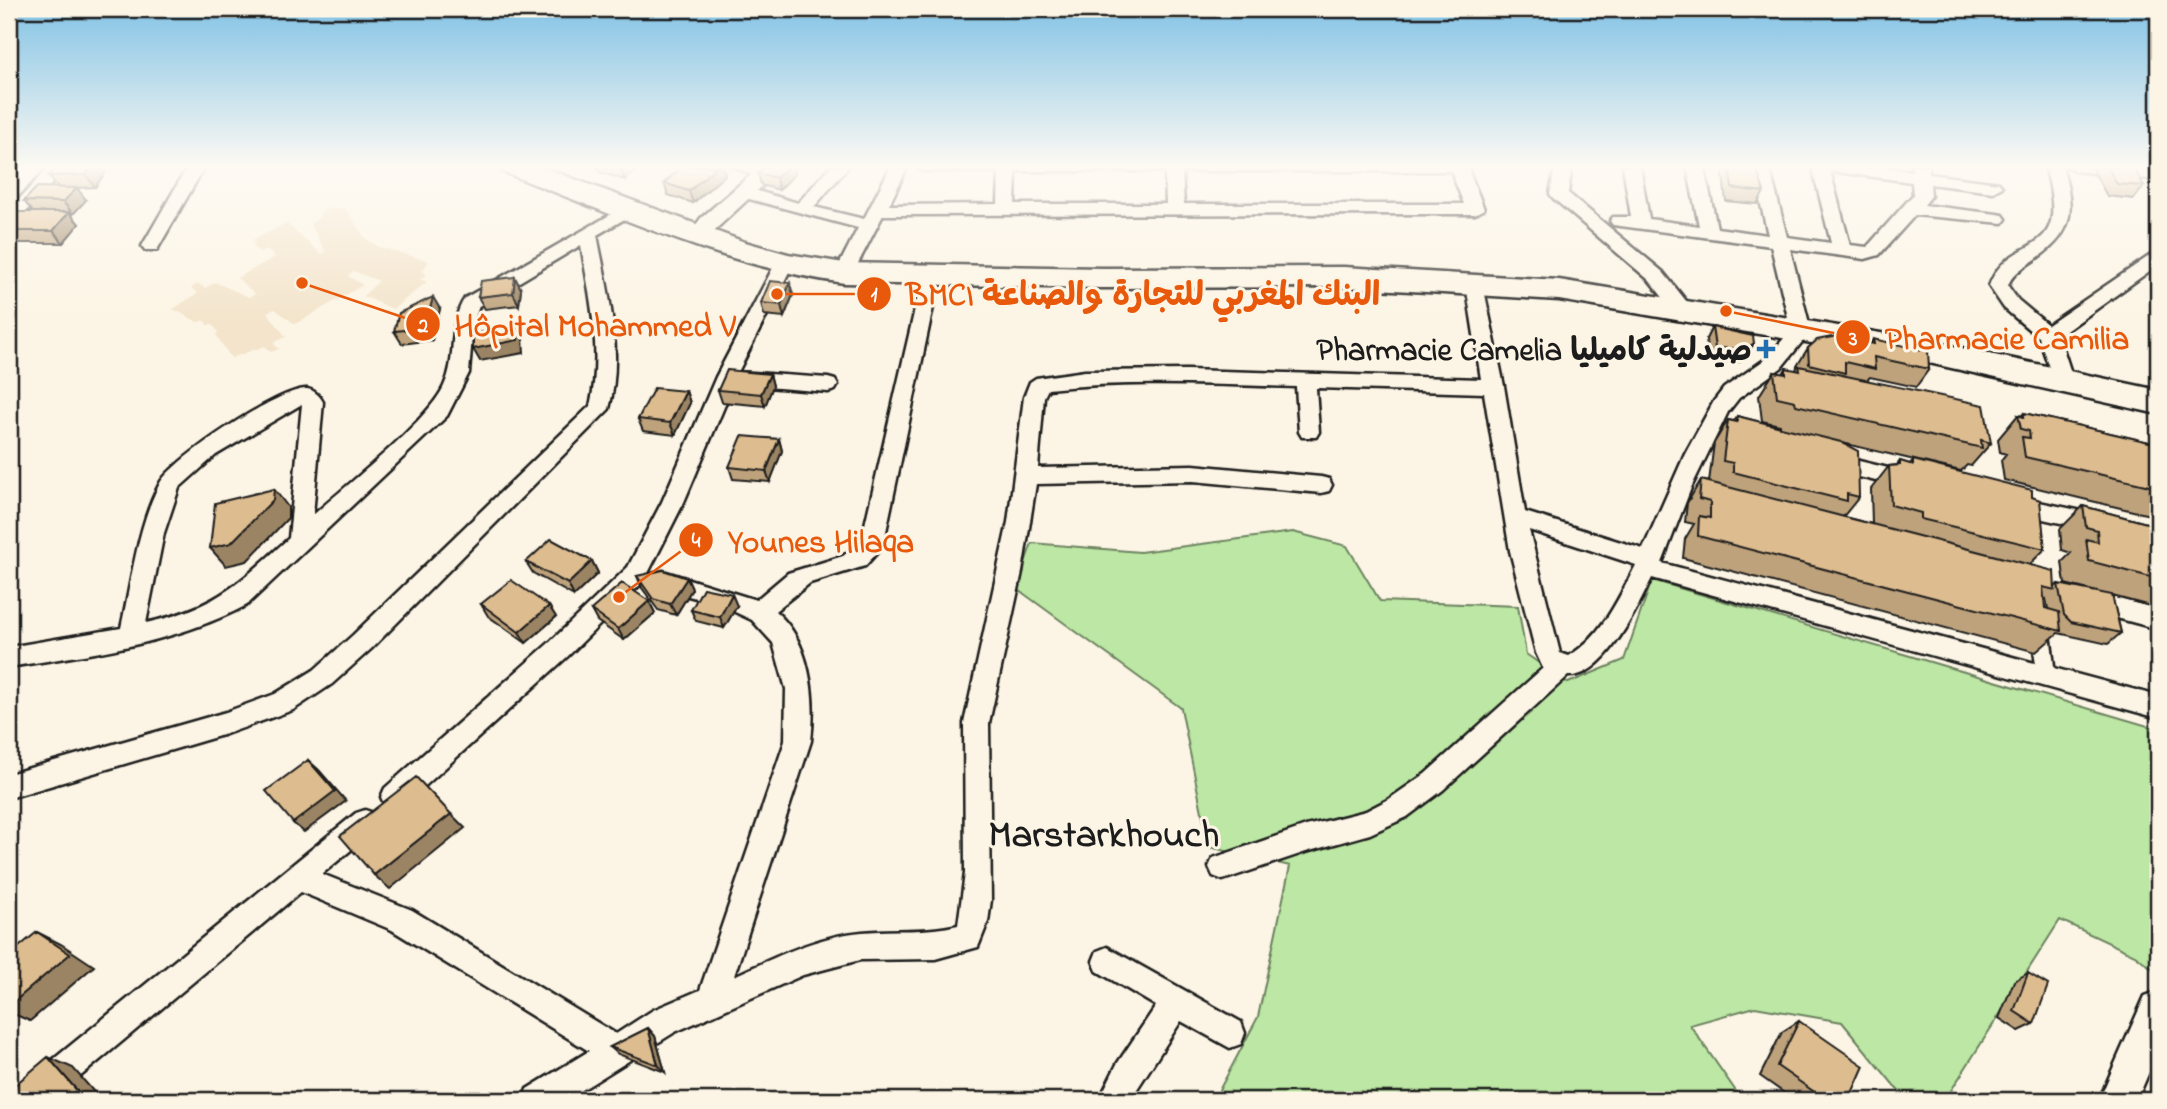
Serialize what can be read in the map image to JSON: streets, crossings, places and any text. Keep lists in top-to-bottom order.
{
  "districts": ["Marstarkhouch"],
  "places": {
    "other": [
      "Hôpital Mohammed V",
      "BMCI البنك المغربي للتجارة والصناعة",
      "Pharmacie Camilia",
      "Younes Hilaqa"
    ],
    "health": ["Pharmacie Camelia صيدلية كاميليا"]
  }
}
